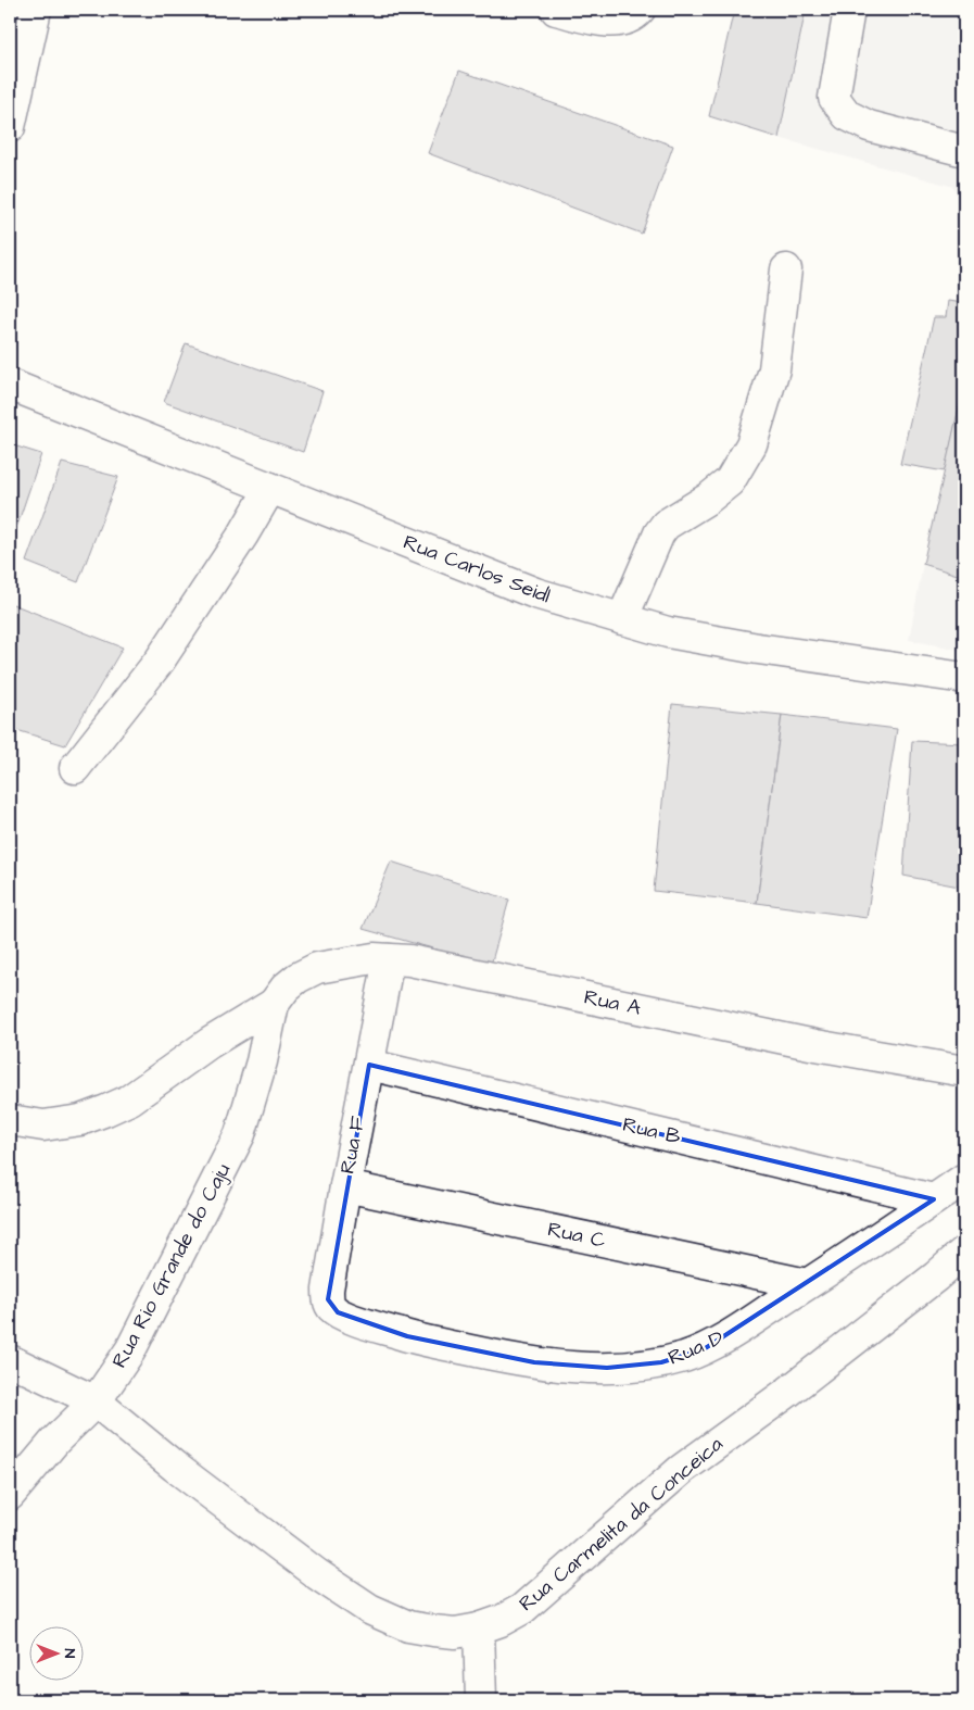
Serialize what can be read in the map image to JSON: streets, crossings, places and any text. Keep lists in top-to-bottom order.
{
  "streets": {
    "street": [
      "Rua Carlos Seidl",
      "Rua A",
      "Rua B",
      "Rua F",
      "Rua C",
      "Rua Rio Grande do Caju",
      "Rua D",
      "Rua Carmelita da Conceica"
    ]
  },
  "crossings": [
    ["Rua A", "Rua F"],
    ["Rua A", "Rua Rio Grande do Caju"],
    ["Rua B", "Rua F"],
    ["Rua B", "Rua D"],
    ["Rua F", "Rua C"],
    ["Rua F", "Rua D"],
    ["Rua C", "Rua D"],
    ["Rua Rio Grande do Caju", "Rua Carmelita da Conceica"]
  ],
  "north": "right"
}
